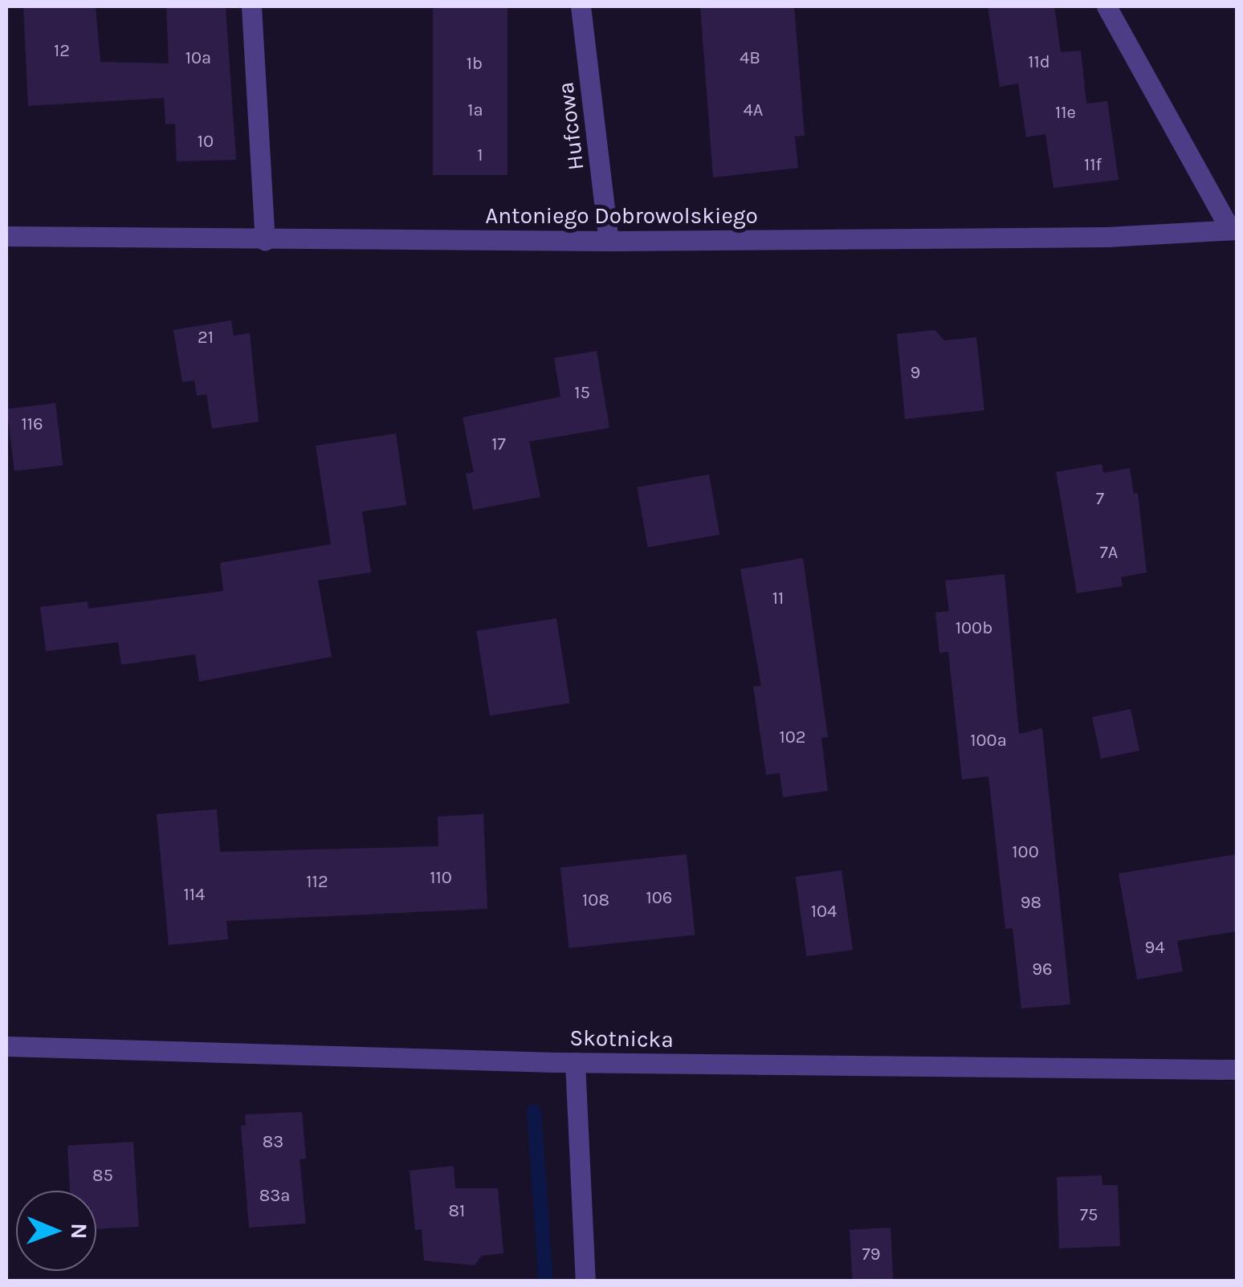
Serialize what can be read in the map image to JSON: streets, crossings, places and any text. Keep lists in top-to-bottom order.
{
  "streets": {
    "street": ["Hufcowa", "Antoniego Dobrowolskiego", "Skotnicka"]
  },
  "crossings": [
    ["Hufcowa", "Antoniego Dobrowolskiego"]
  ],
  "house_numbers": [
    "12",
    "10a",
    "4B",
    "11d",
    "1b",
    "1a",
    "4A",
    "11e",
    "10",
    "1",
    "11f",
    "21",
    "9",
    "15",
    "116",
    "17",
    "7",
    "7A",
    "11",
    "100b",
    "102",
    "100a",
    "100",
    "110",
    "112",
    "114",
    "106",
    "108",
    "98",
    "104",
    "94",
    "96",
    "83",
    "85",
    "83a",
    "81",
    "75",
    "79"
  ],
  "north": "right"
}
